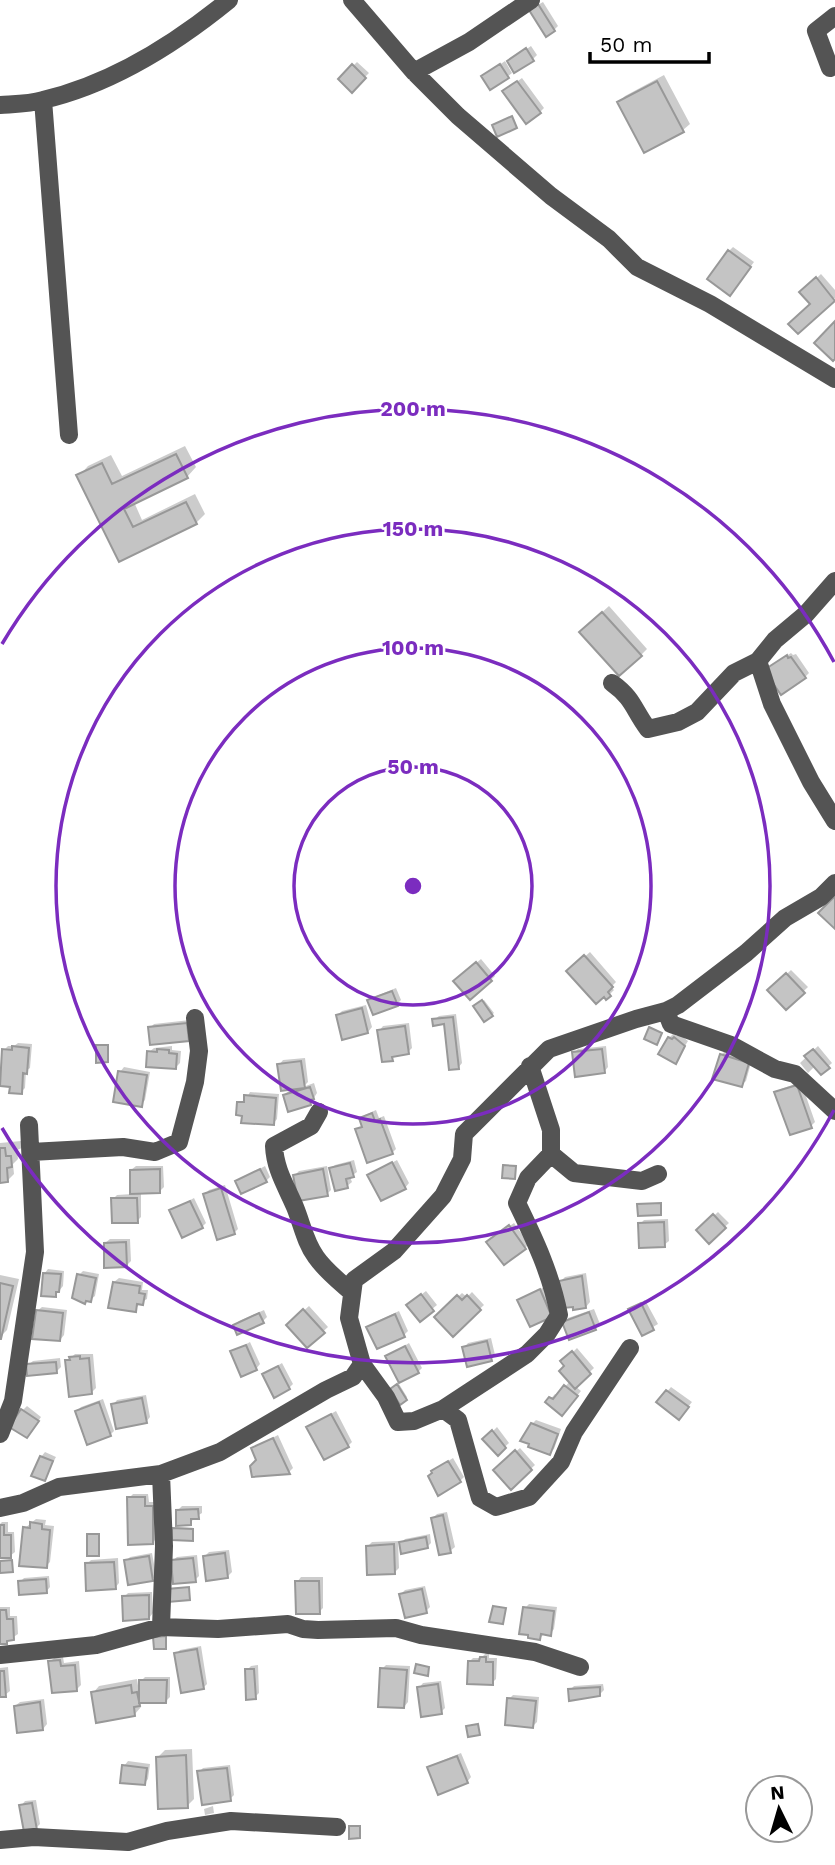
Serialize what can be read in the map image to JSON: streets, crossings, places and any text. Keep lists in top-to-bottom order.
{
  "scale_bar": "50 m",
  "north": "top",
  "rings": [
    "200 m",
    "150 m",
    "100 m",
    "50 m"
  ]
}
